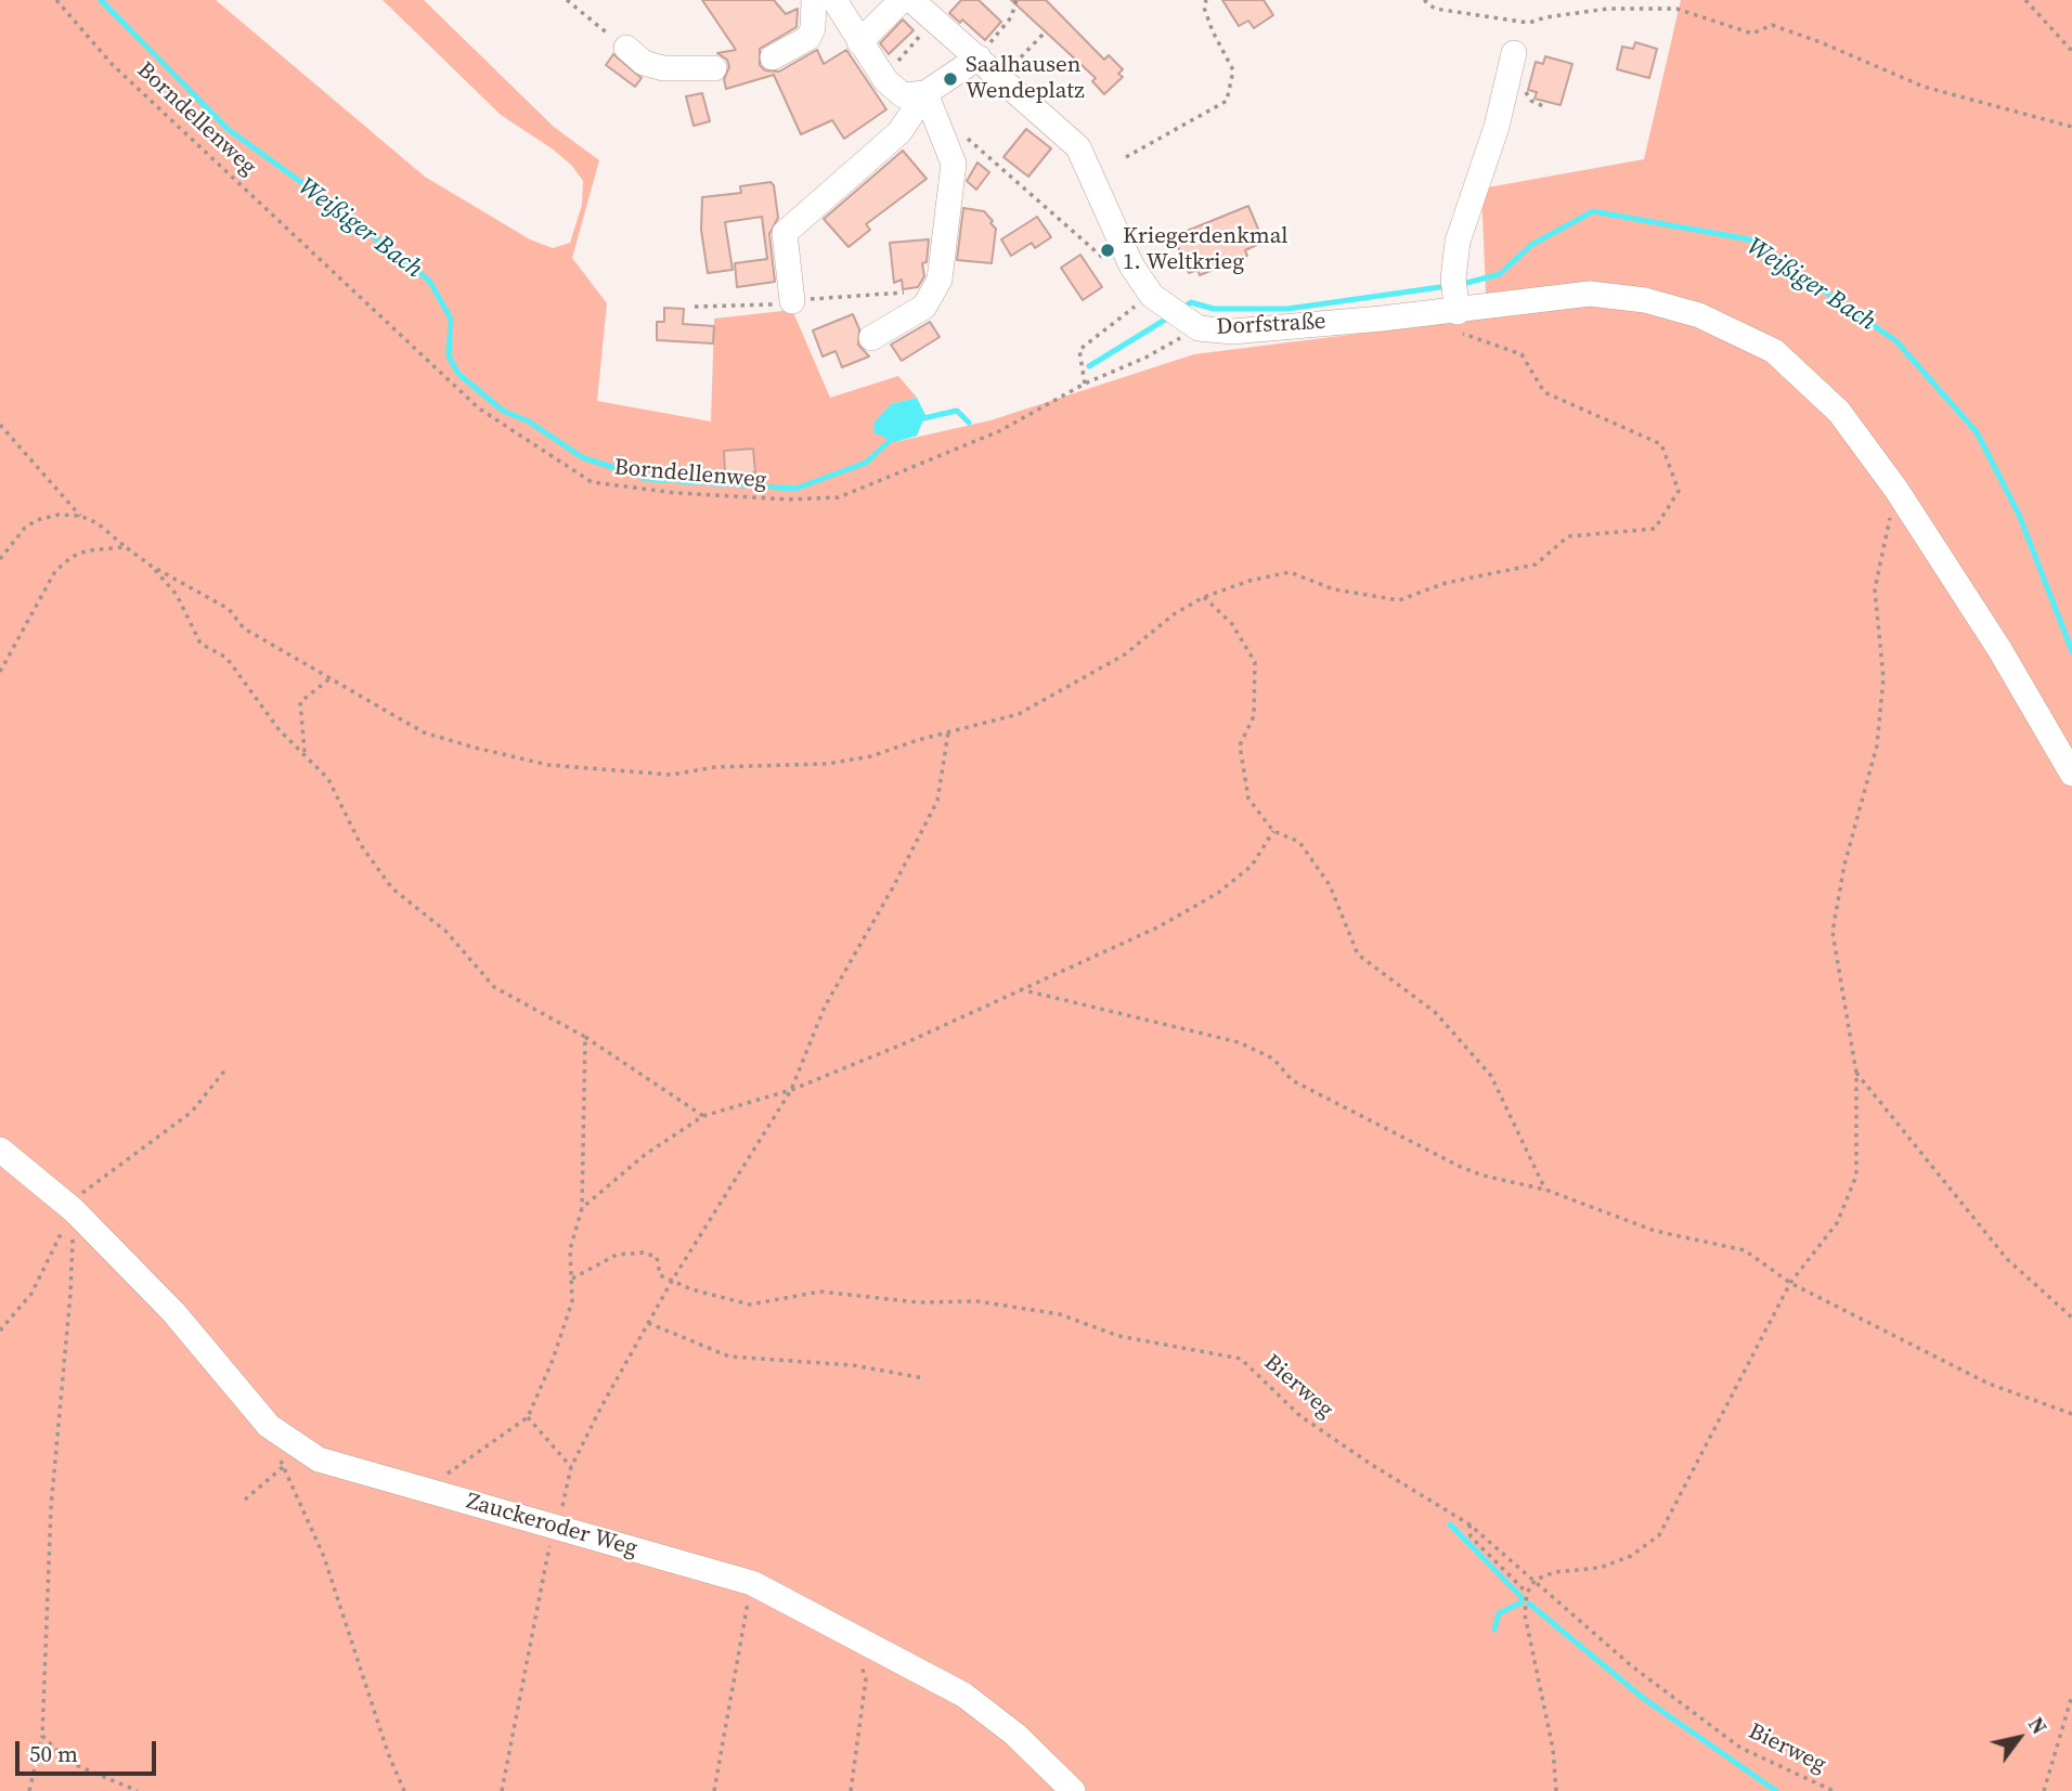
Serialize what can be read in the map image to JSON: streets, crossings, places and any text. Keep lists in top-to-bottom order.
{
  "streets": {
    "street": ["Dorfstraße", "Zauckeroder Weg"],
    "path": ["Borndellenweg", "Bierweg"]
  },
  "crossings": [
    ["Borndellenweg", "Dorfstraße"]
  ],
  "water": ["Weißiger Bach"],
  "places": ["Saalhausen Wendeplatz", "Kriegerdenkmal 1. Weltkrieg"],
  "scale_bar": "50 m",
  "north": "top right"
}
